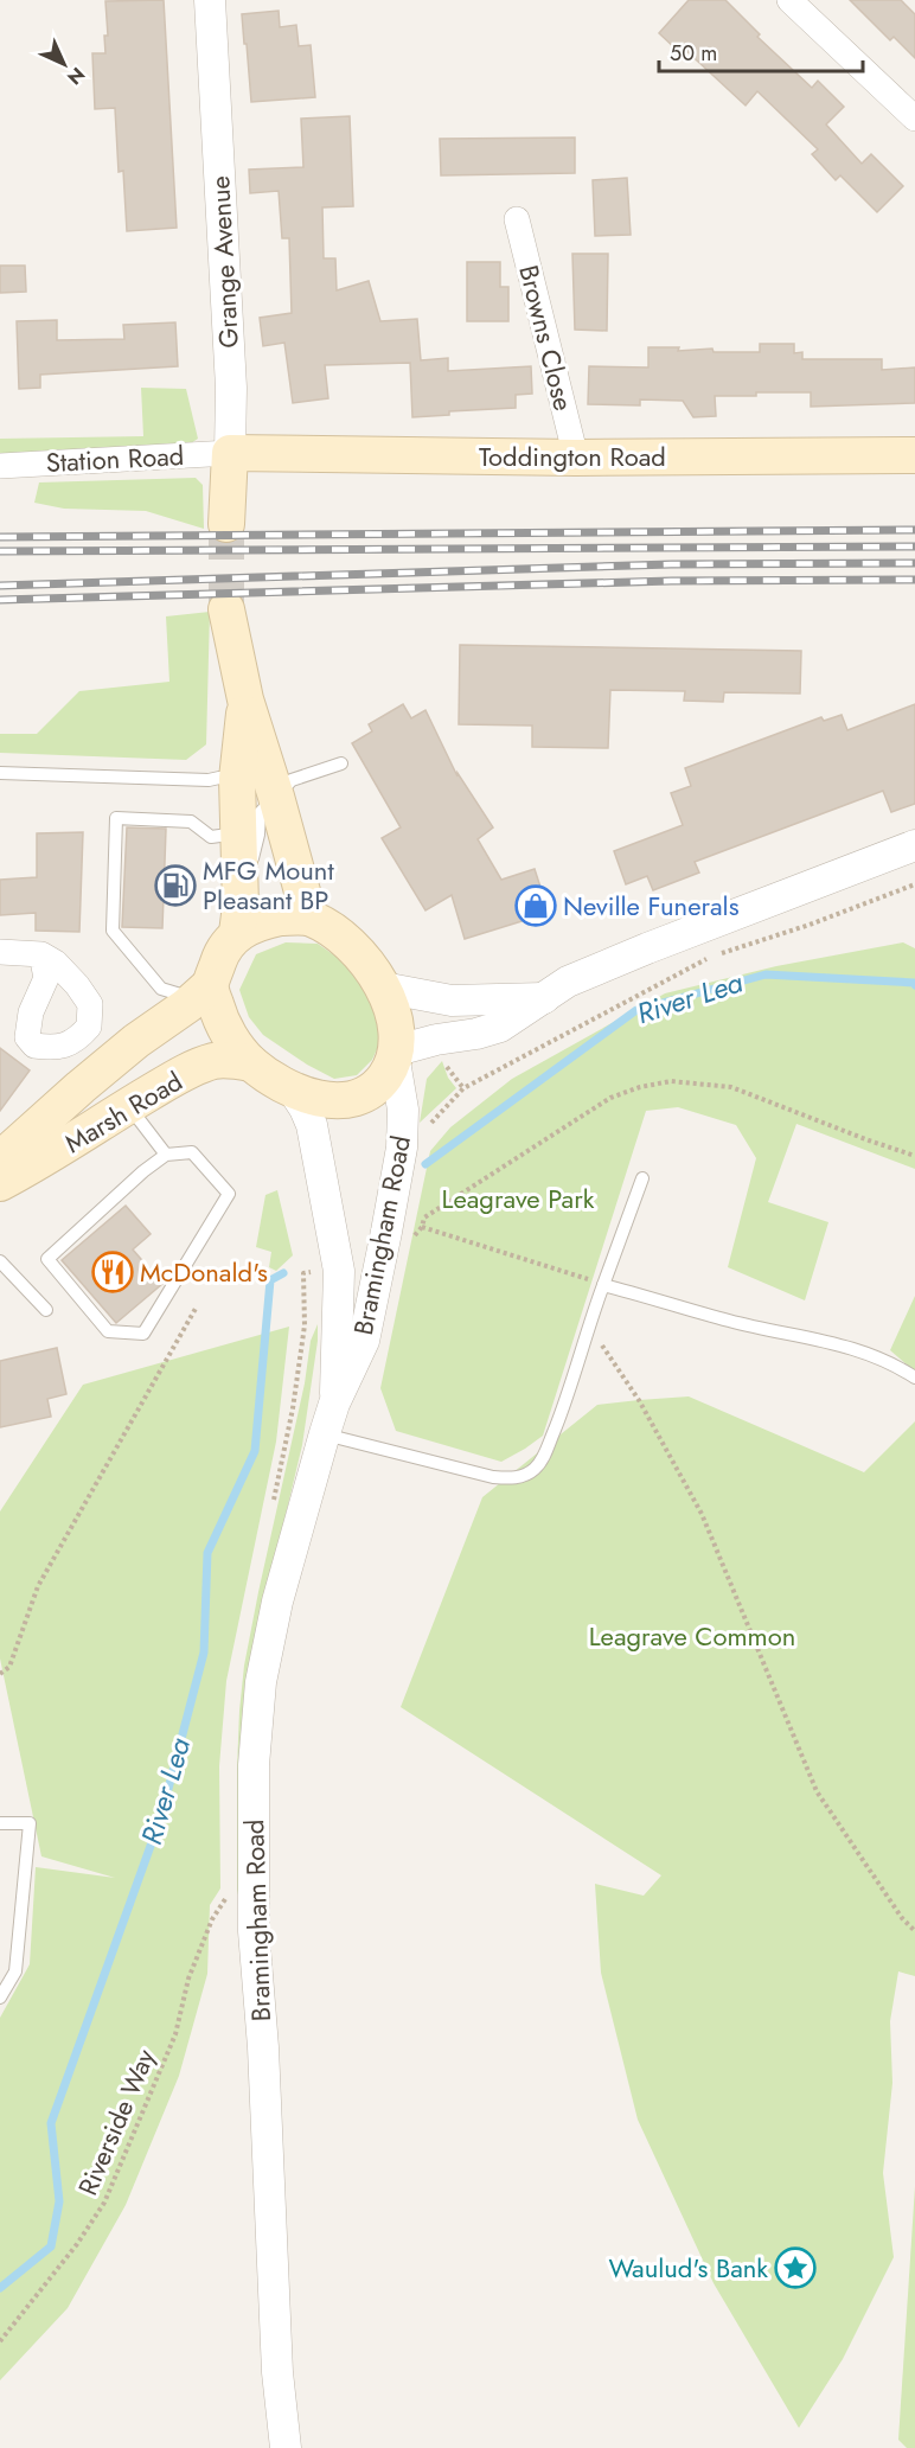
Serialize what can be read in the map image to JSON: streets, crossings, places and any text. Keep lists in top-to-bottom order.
{
  "streets": {
    "main road": ["Grange Avenue", "Toddington Road", "Marsh Road"],
    "street": ["Browns Close", "Station Road", "Bramingham Road"],
    "path": ["Riverside Way"]
  },
  "crossings": [
    ["Grange Avenue", "Toddington Road"],
    ["Grange Avenue", "Station Road"],
    ["Browns Close", "Toddington Road"],
    ["Toddington Road", "Station Road"],
    ["Marsh Road", "Bramingham Road"]
  ],
  "water": ["River Lea"],
  "parks": ["Leagrave Park", "Leagrave Common"],
  "places": {
    "fuel station": ["MFG Mount Pleasant BP"],
    "shop": ["Neville Funerals"],
    "restaurant": ["McDonald's"],
    "place": ["Waulud's Bank"]
  },
  "scale_bar": "50 m",
  "north": "bottom right"
}
